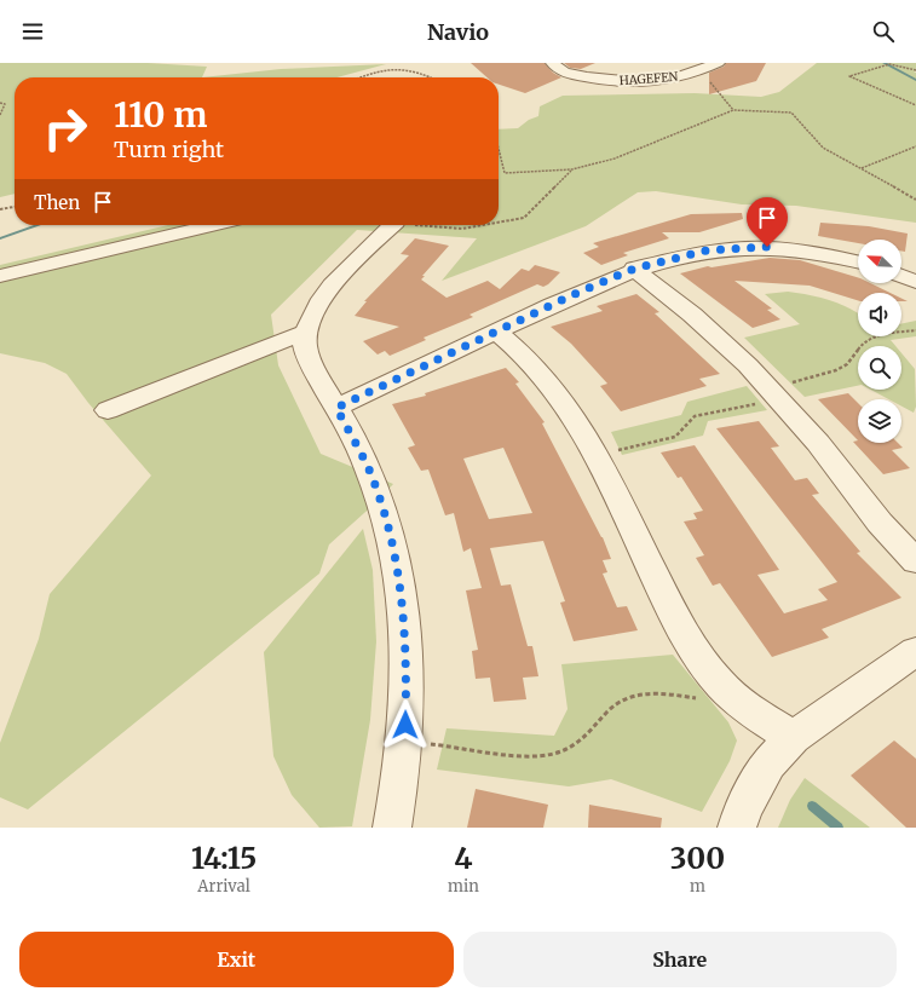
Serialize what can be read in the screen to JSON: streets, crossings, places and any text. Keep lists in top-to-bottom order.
{
  "streets": {
    "street": ["HAGEFEN"]
  },
  "north": "top left",
  "page": {
    "header": "Navio",
    "turn": ["110 m", "Turn right"],
    "then": "Then",
    "eta": [
      "14:15",
      "Arrival",
      "4",
      "min",
      "300",
      "m"
    ],
    "buttons": ["Exit", "Share"]
  }
}
